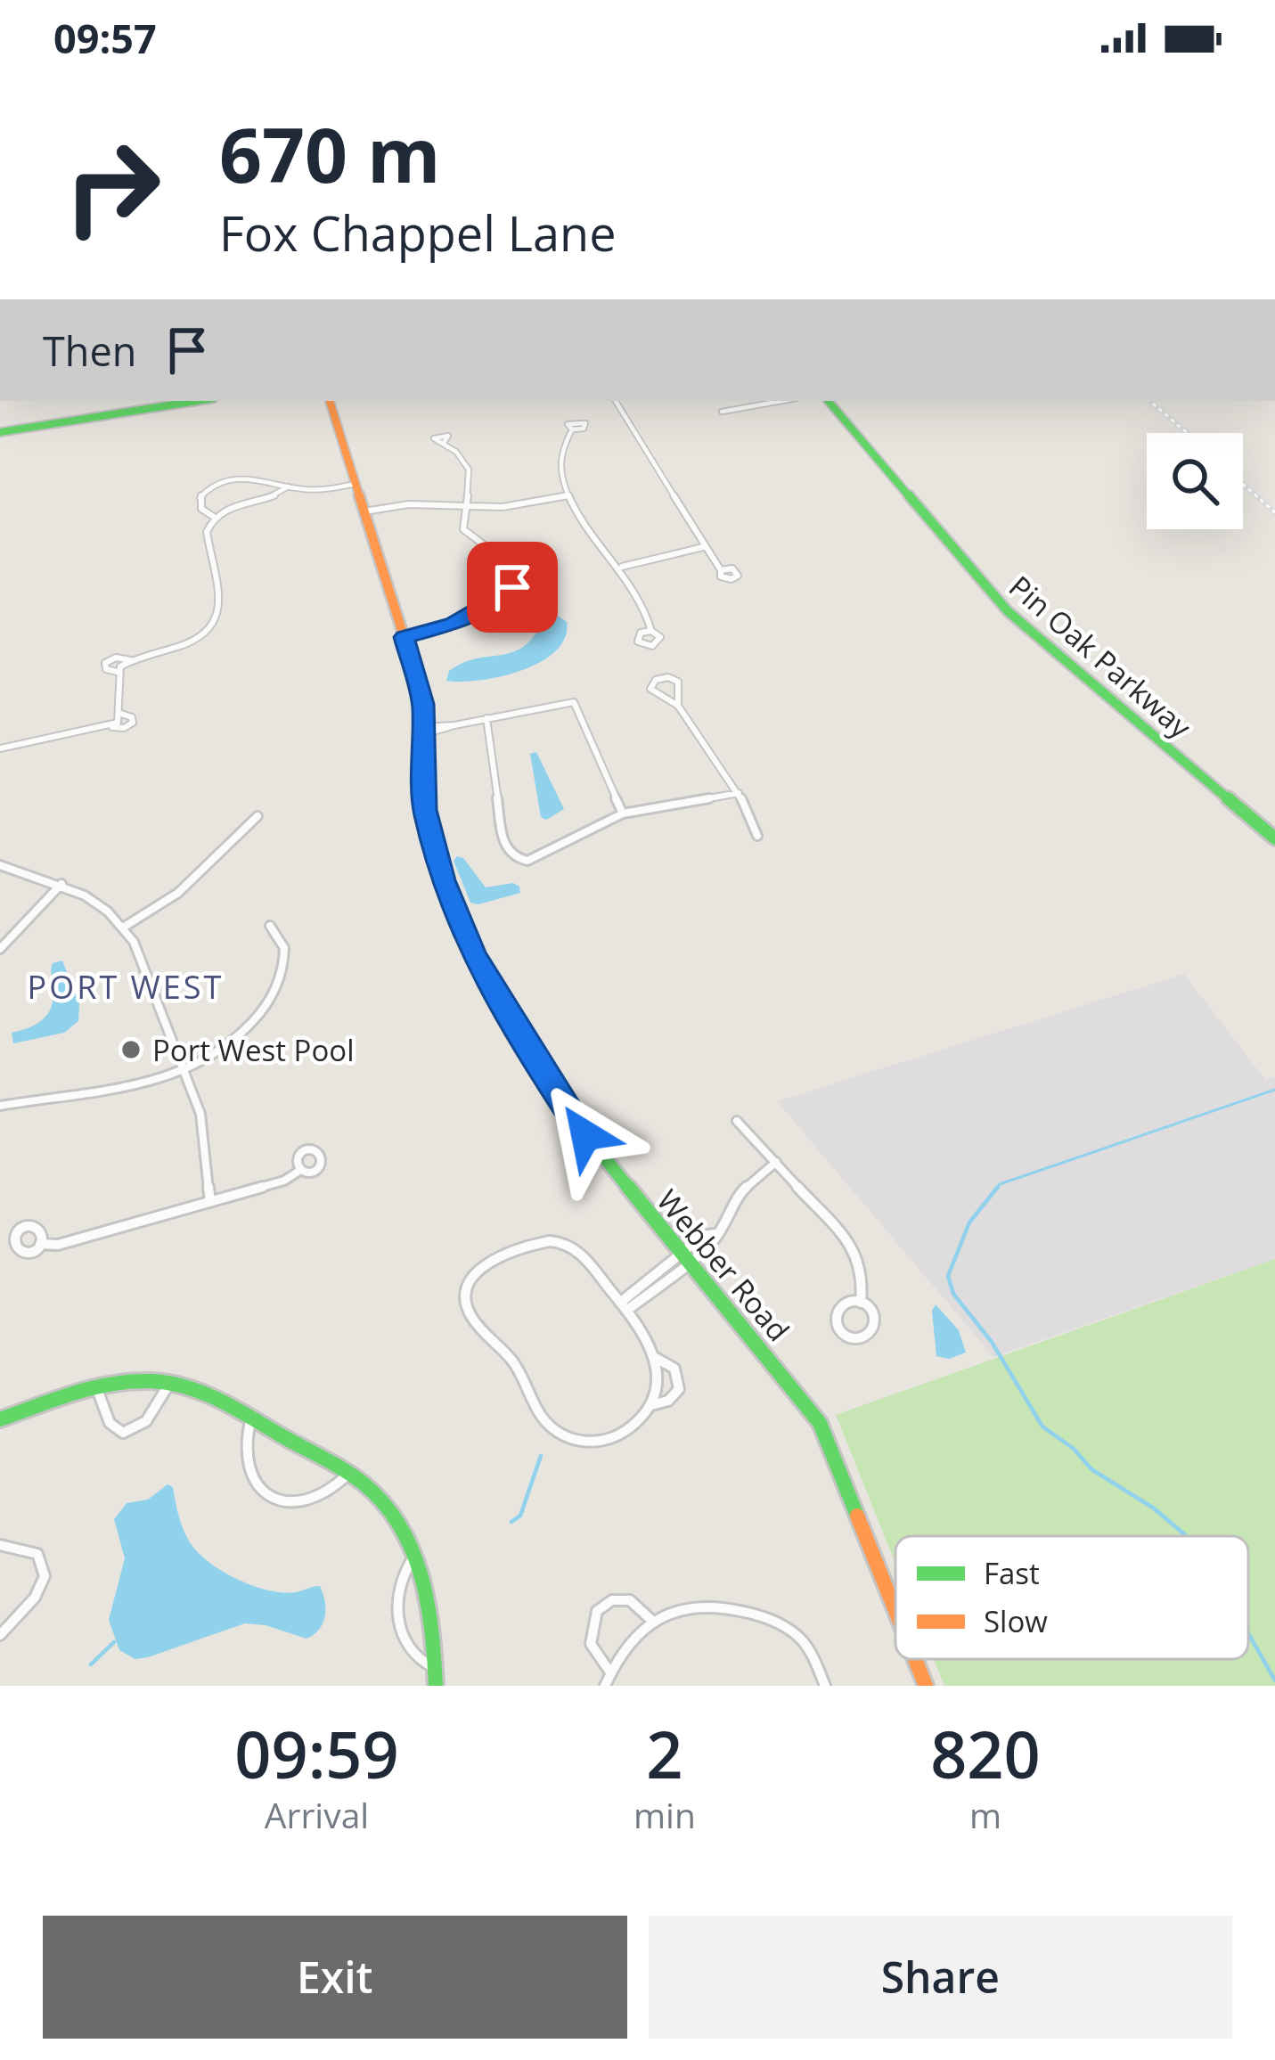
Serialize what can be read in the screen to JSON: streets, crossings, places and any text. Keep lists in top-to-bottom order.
{
  "streets": {
    "street": ["Pin Oak Parkway", "Webber Road"]
  },
  "districts": ["PORT WEST"],
  "places": ["Port West Pool"],
  "legend": ["Fast", "Slow"],
  "page": {
    "status": "09:57",
    "turn": ["670 m", "Fox Chappel Lane"],
    "then": "Then",
    "eta": [
      "09:59",
      "Arrival",
      "2",
      "min",
      "820",
      "m"
    ],
    "buttons": ["Exit", "Share"]
  }
}
